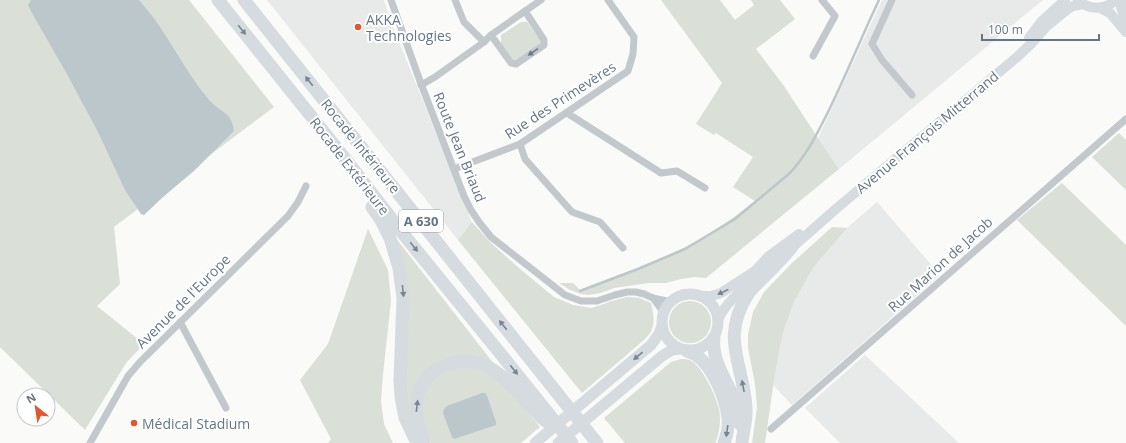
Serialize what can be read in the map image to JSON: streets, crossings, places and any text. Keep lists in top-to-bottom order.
{
  "streets": {
    "highway": ["Rocade Intérieure", "Rocade Extérieure", "A 630"],
    "main road": ["Avenue François Mitterrand"],
    "street": [
      "Rue des Primevères",
      "Route Jean Briaud",
      "Rue Marion de Jacob",
      "Avenue de l'Europe"
    ]
  },
  "crossings": [
    ["Rue des Primevères", "Route Jean Briaud"],
    ["Avenue François Mitterrand", "Route Jean Briaud"]
  ],
  "one_way": ["Rocade Intérieure", "Rocade Extérieure"],
  "places": ["AKKA Technologies", "Médical Stadium"],
  "scale_bar": "100 m",
  "north": "top left"
}
